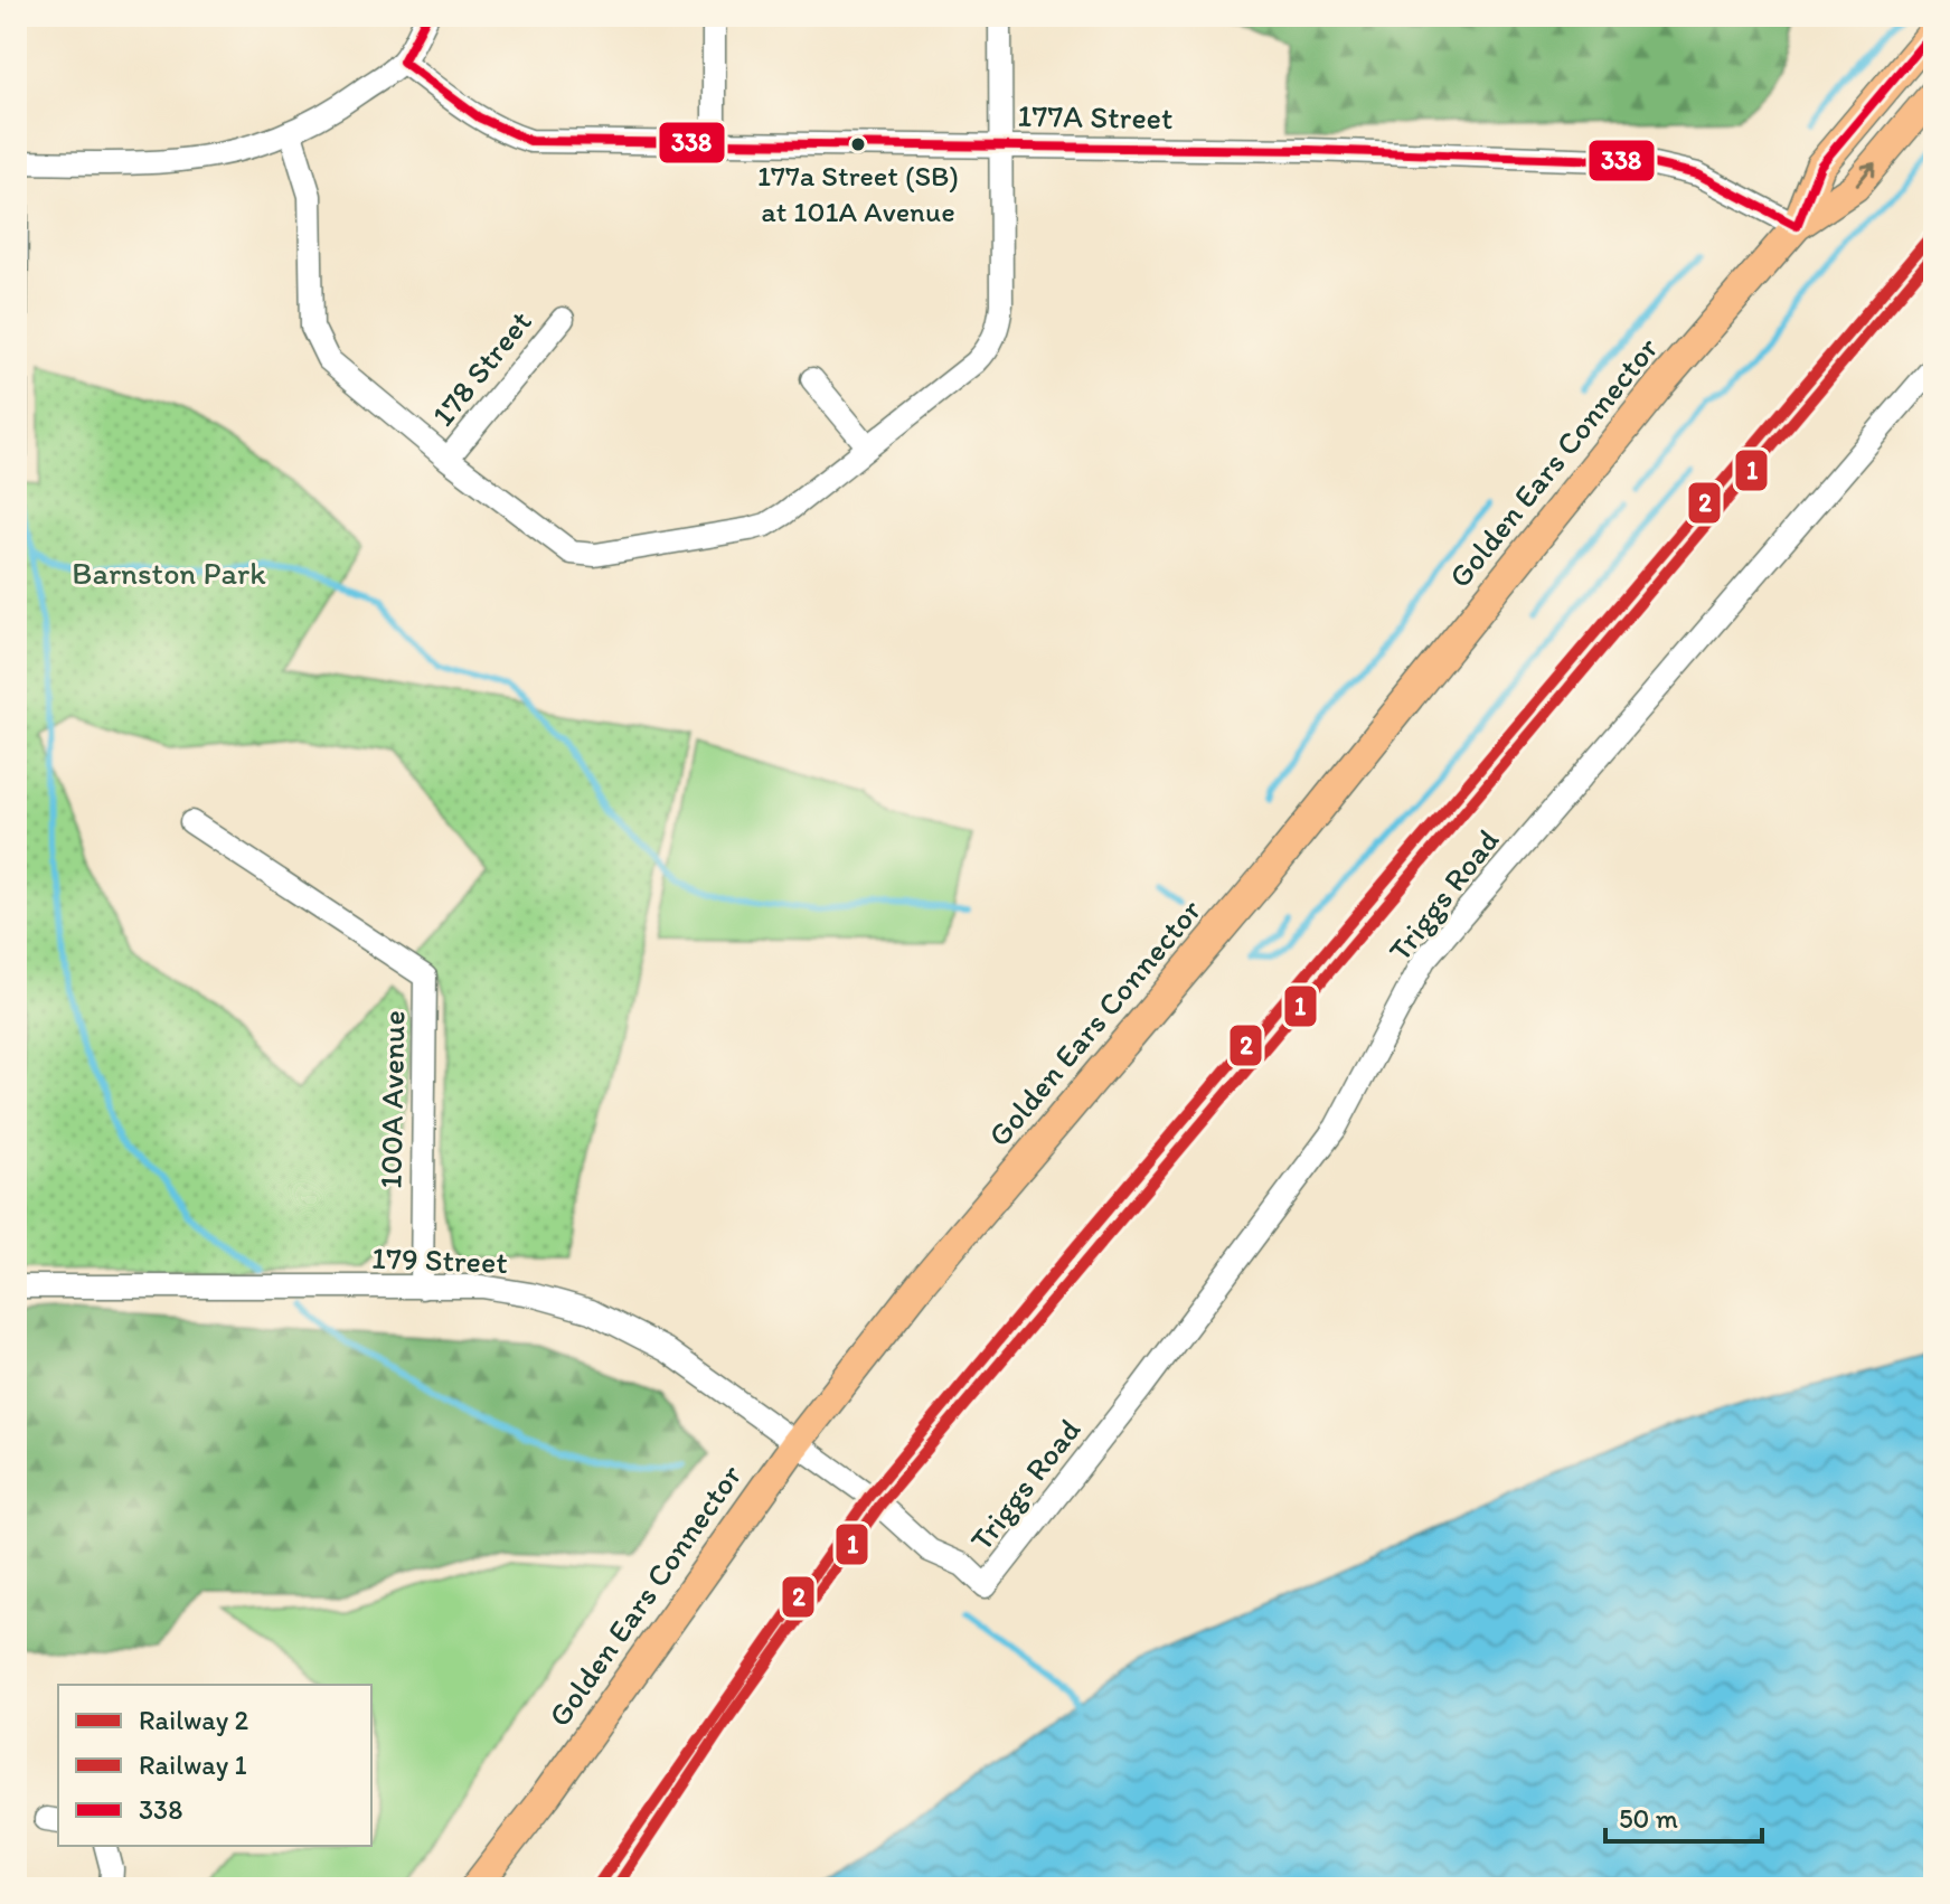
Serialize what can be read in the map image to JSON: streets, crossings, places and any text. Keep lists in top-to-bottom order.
{
  "streets": {
    "main road": ["Golden Ears Connector"],
    "street": [
      "177A Street",
      "178 Street",
      "Triggs Road",
      "100A Avenue",
      "179 Street"
    ]
  },
  "crossings": [
    ["177A Street", "Golden Ears Connector"],
    ["Golden Ears Connector", "179 Street"],
    ["Triggs Road", "179 Street"],
    ["100A Avenue", "179 Street"]
  ],
  "parks": ["Barnston Park"],
  "places": ["177a Street (SB) at 101A Avenue"],
  "lines": ["transit line 338", "rail line 2", "rail line 1"],
  "legend": ["Railway 2", "Railway 1", "338"],
  "scale_bar": "50 m"
}
